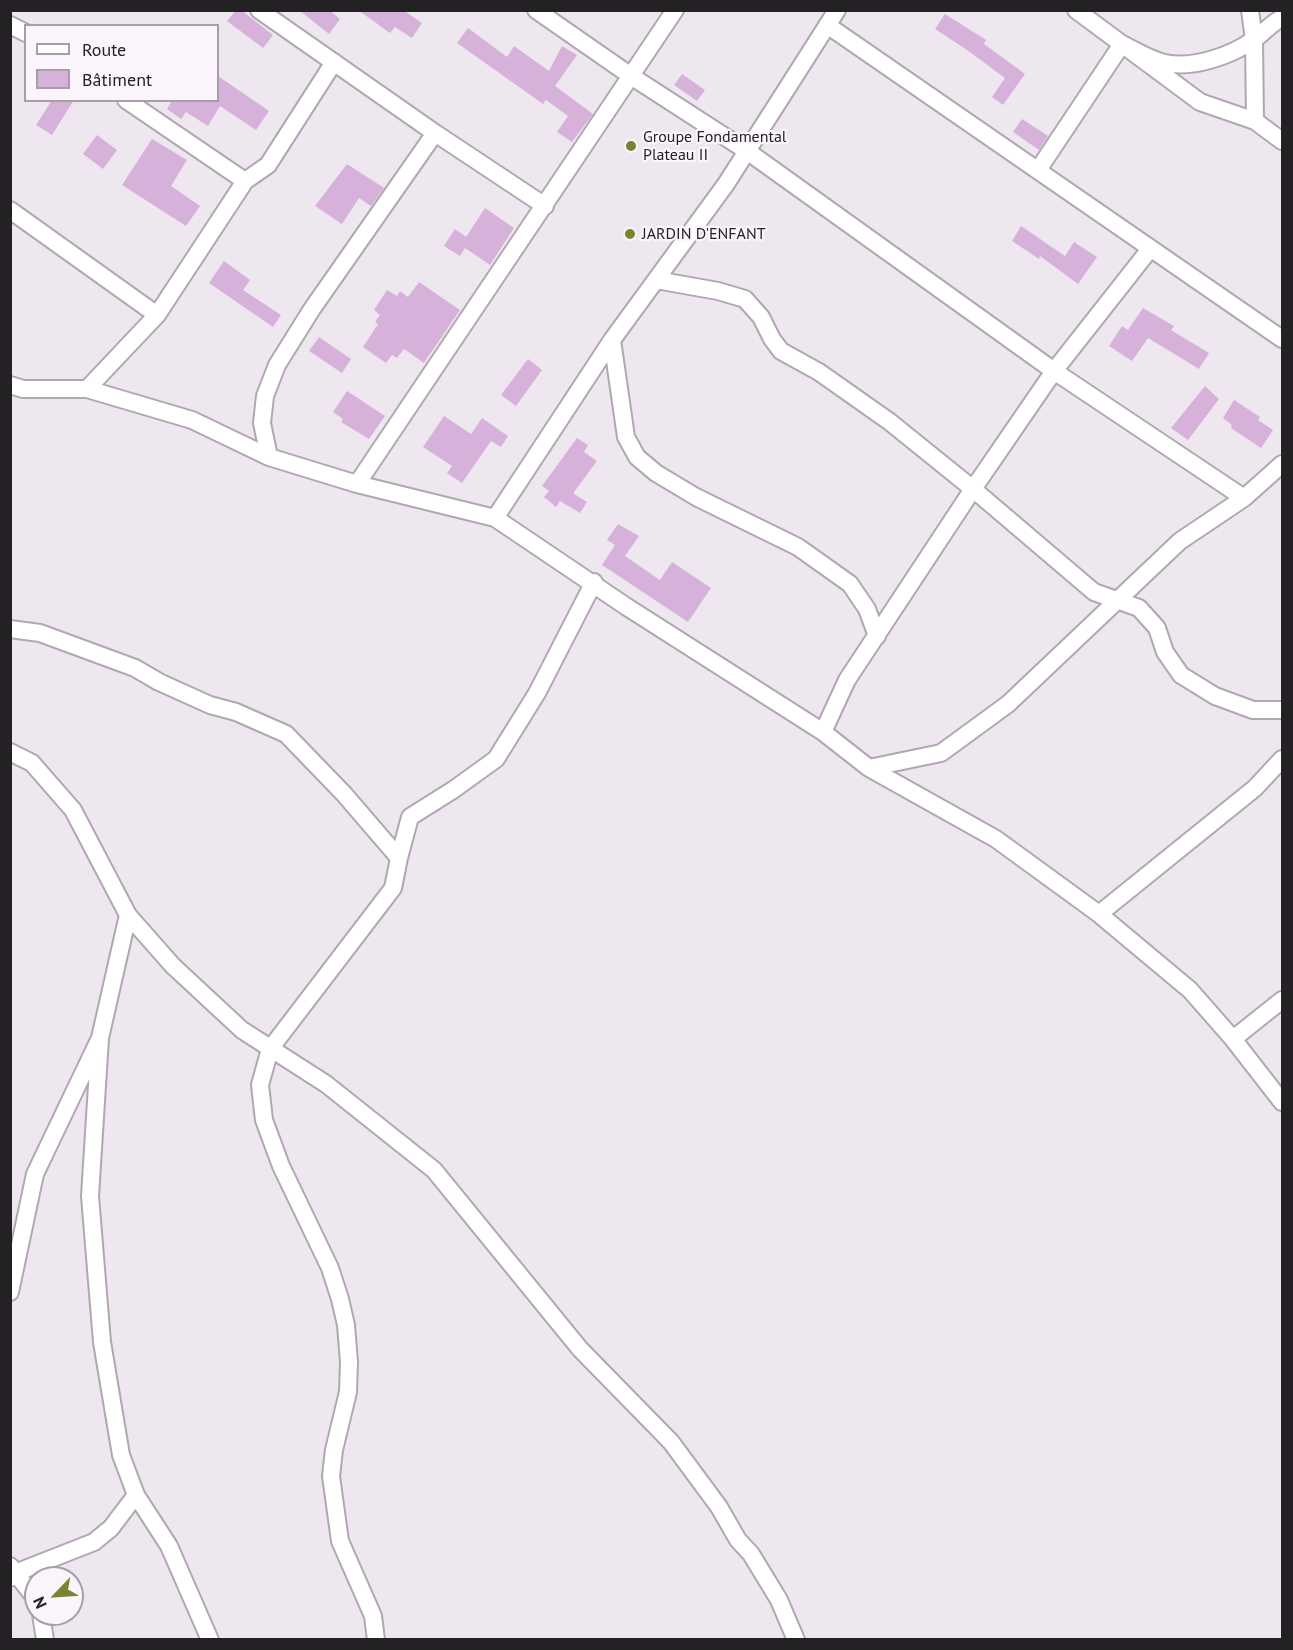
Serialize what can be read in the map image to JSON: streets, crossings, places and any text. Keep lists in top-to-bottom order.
{
  "places": ["Groupe Fondamental Plateau II", "JARDIN D'ENFANT"],
  "legend": ["Route", "Bâtiment"],
  "north": "bottom left"
}
